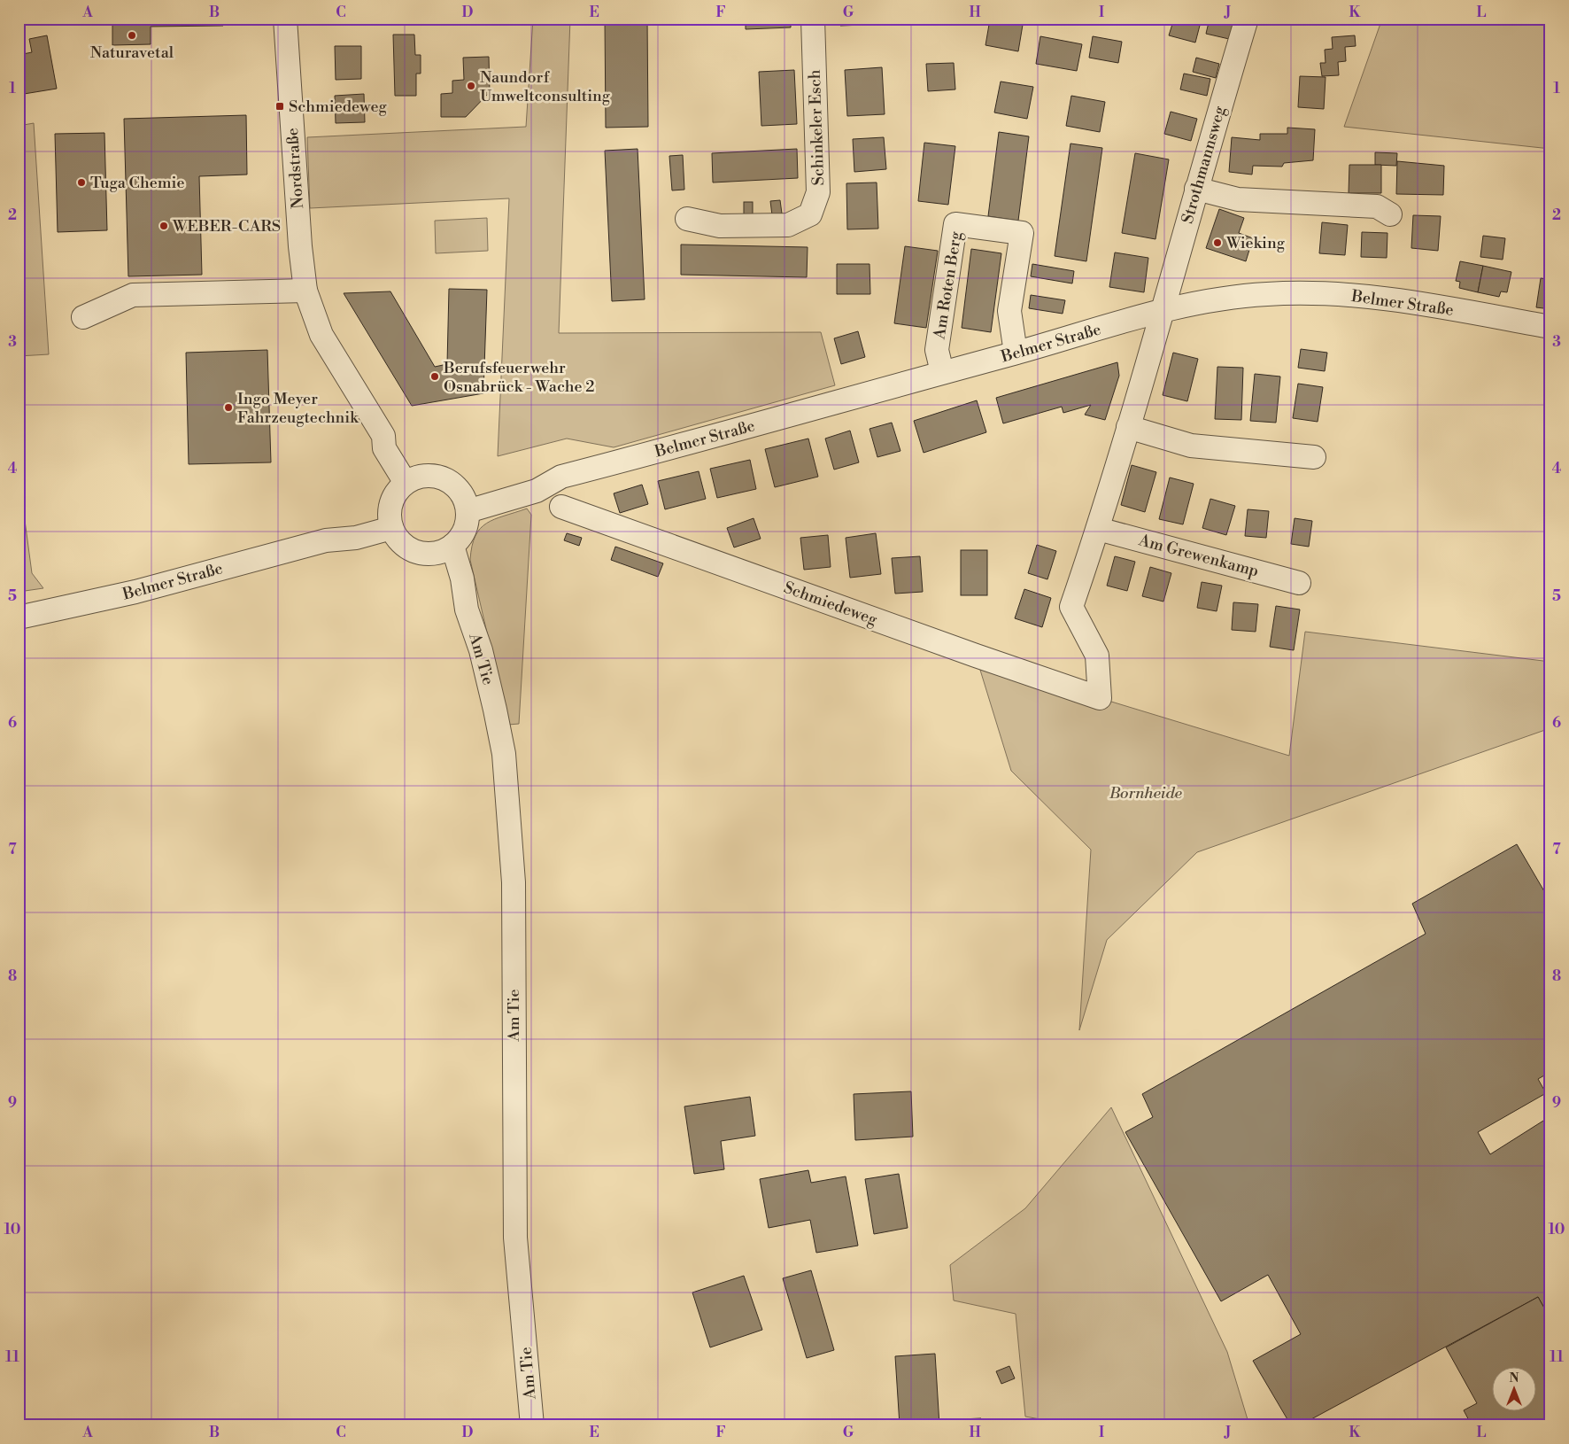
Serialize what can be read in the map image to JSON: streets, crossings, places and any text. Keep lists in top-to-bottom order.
{
  "streets": {
    "street": [
      "Schinkeler Esch",
      "Strothmannsweg",
      "Nordstraße",
      "Am Roten Berg",
      "Belmer Straße",
      "Am Grewenkamp",
      "Schmiedeweg",
      "Am Tie"
    ]
  },
  "crossings": [
    ["Strothmannsweg", "Belmer Straße"],
    ["Nordstraße", "Belmer Straße"],
    ["Nordstraße", "Am Tie"],
    ["Am Roten Berg", "Belmer Straße"],
    ["Belmer Straße", "Am Tie"],
    ["Am Grewenkamp", "Schmiedeweg"]
  ],
  "parks": ["Bornheide"],
  "places": {
    "other": [
      "Naturavetal",
      "Naundorf Umweltconsulting",
      "Tuga Chemie",
      "WEBER-CARS",
      "Wieking",
      "Berufsfeuerwehr Osnabrück - Wache 2",
      "Ingo Meyer Fahrzeugtechnik"
    ],
    "transit": ["Schmiedeweg"]
  },
  "north": "top",
  "grid": {
    "columns": [
      "A",
      "B",
      "C",
      "D",
      "E",
      "F",
      "G",
      "H",
      "I",
      "J",
      "K",
      "L"
    ],
    "rows": [
      "1",
      "2",
      "3",
      "4",
      "5",
      "6",
      "7",
      "8",
      "9",
      "10",
      "11"
    ]
  }
}
